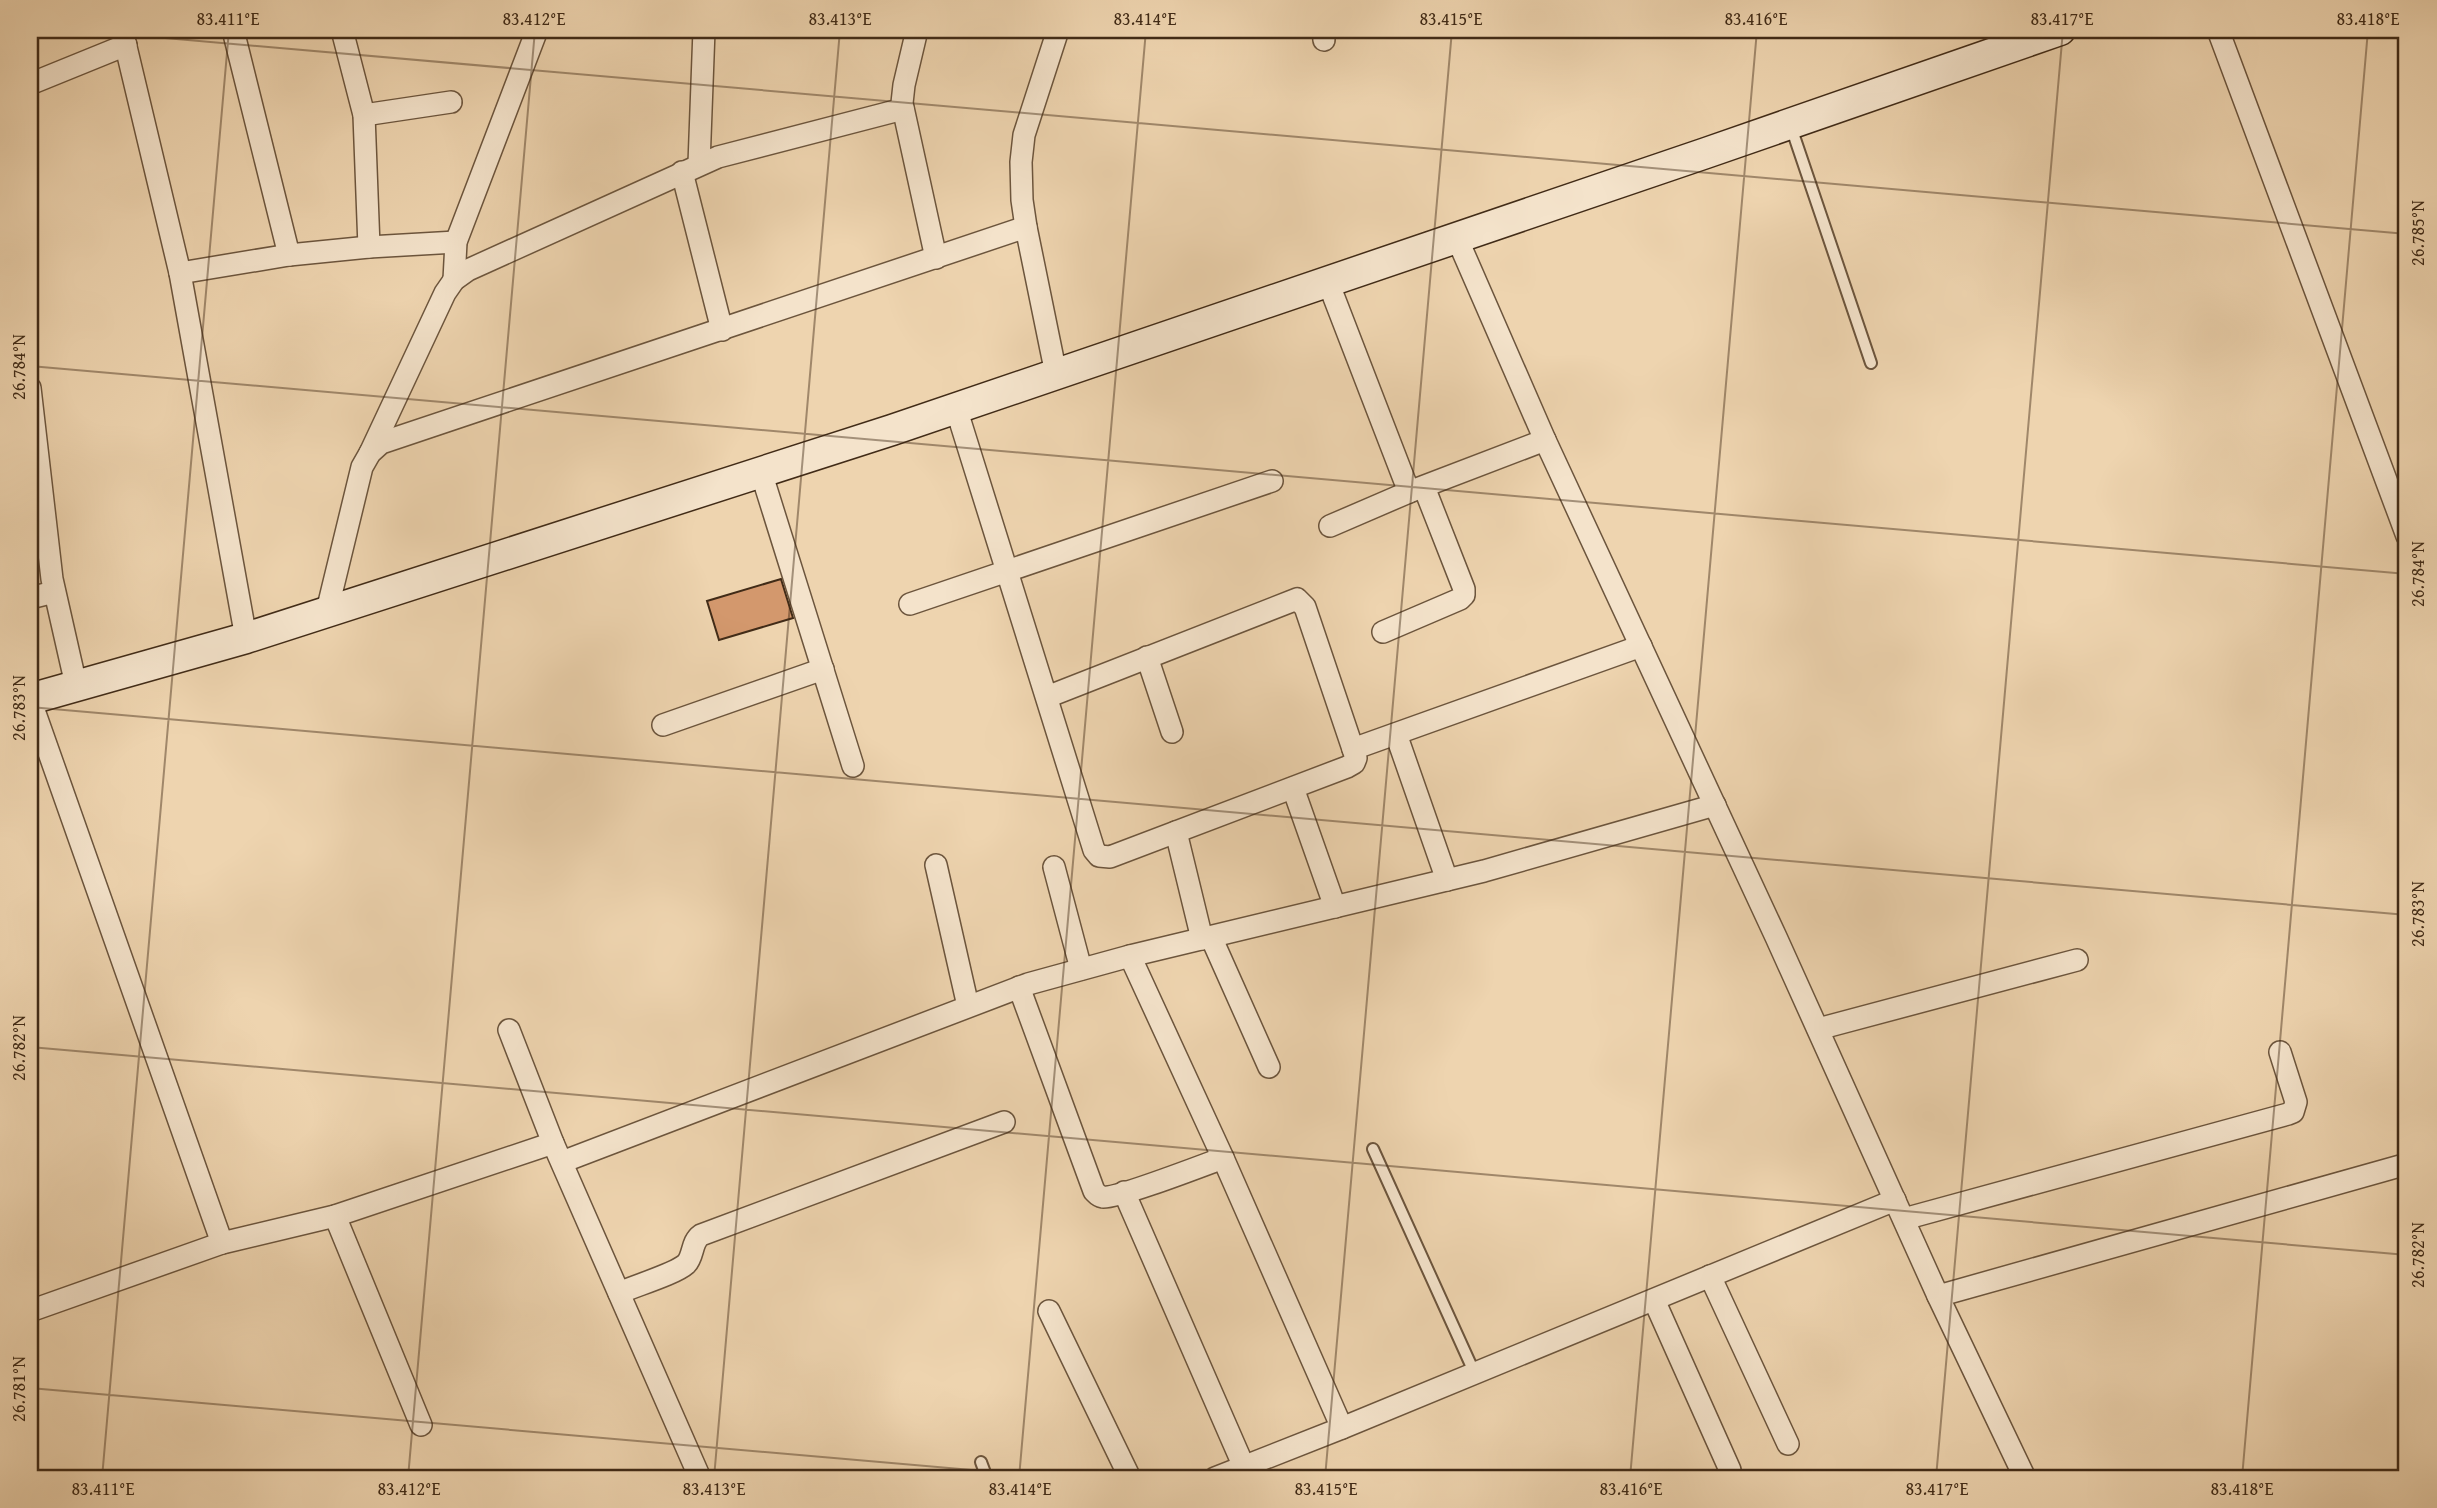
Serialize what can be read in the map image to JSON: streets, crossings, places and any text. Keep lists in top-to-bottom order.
{
  "coordinates": [
    "83.411°E",
    "83.412°E",
    "83.413°E",
    "83.414°E",
    "83.415°E",
    "83.416°E",
    "83.417°E",
    "83.418°E",
    "26.785°N",
    "26.784°N",
    "26.783°N",
    "26.782°N",
    "26.781°N"
  ]
}
